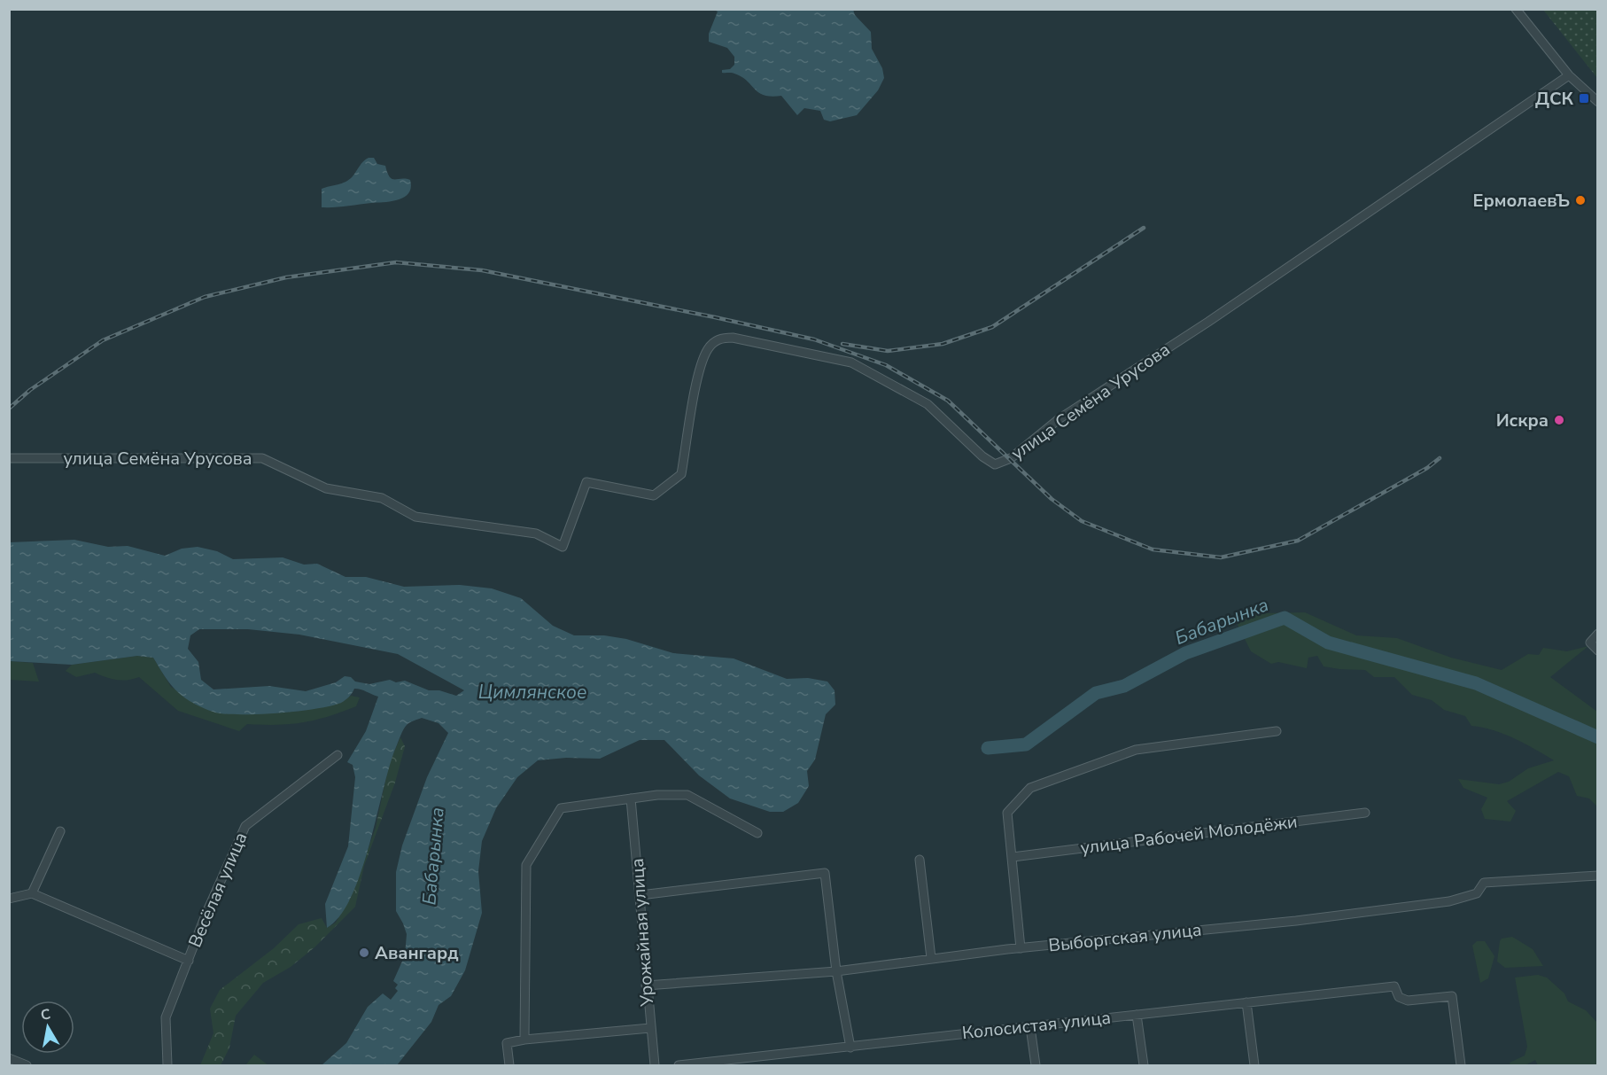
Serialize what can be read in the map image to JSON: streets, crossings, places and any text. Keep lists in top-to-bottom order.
{
  "streets": {
    "street": [
      "улица Семёна Урусова",
      "улица Рабочей Молодёжи",
      "Весёлая улица",
      "Урожайная улица",
      "Выборгская улица",
      "Колосистая улица"
    ]
  },
  "crossings": [
    ["Урожайная улица", "Выборгская улица"]
  ],
  "water": ["Бабарынка", "Цимлянское"],
  "places": {
    "transit": ["ДСК"],
    "other": ["ЕрмолаевЪ", "Искра", "Авангард"]
  },
  "north": "top"
}
